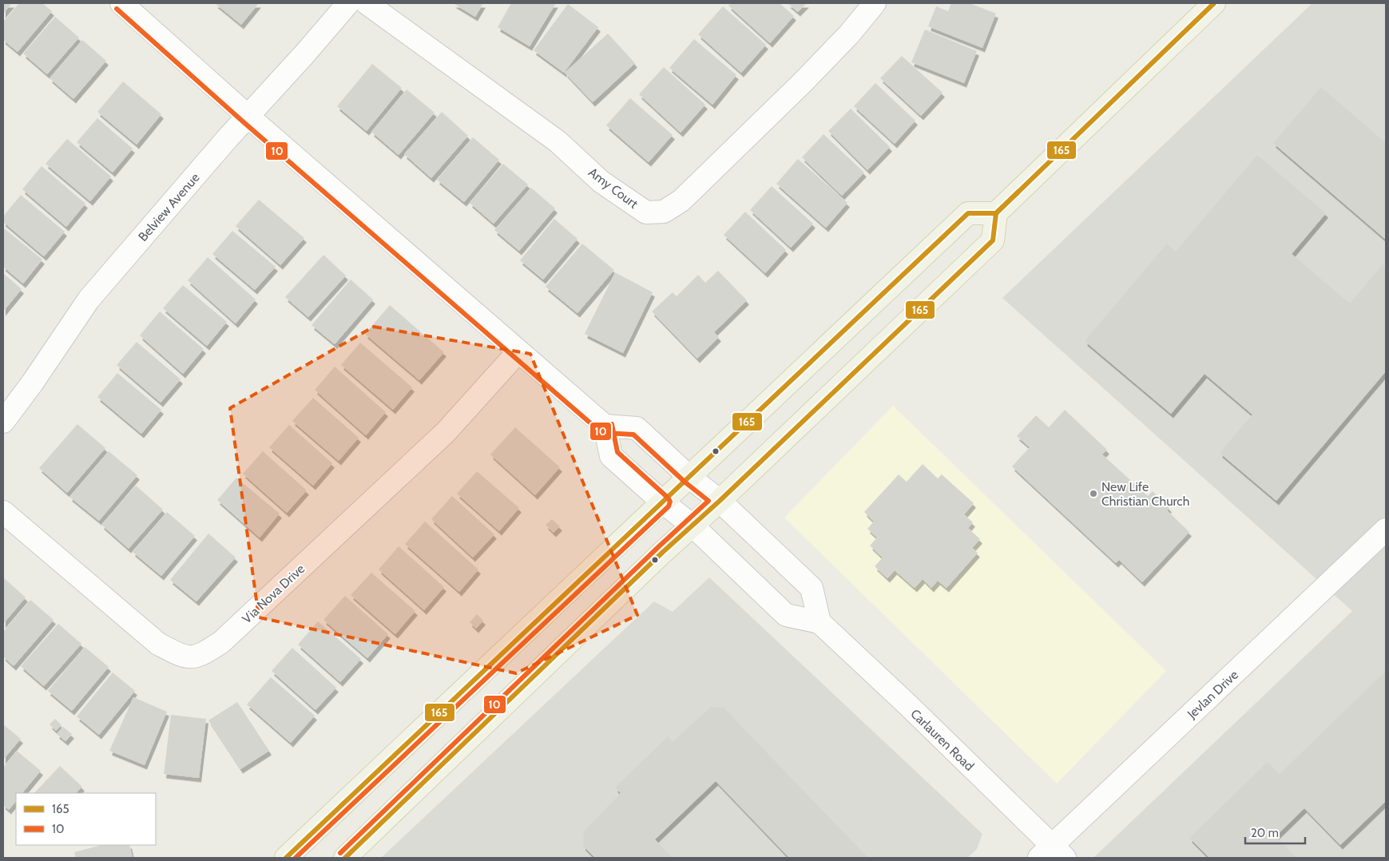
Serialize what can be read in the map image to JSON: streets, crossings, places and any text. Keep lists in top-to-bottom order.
{
  "streets": {
    "street": [
      "Amy Court",
      "Belview Avenue",
      "Via Nova Drive",
      "Jevlan Drive",
      "Carlauren Road"
    ]
  },
  "crossings": [
    ["Jevlan Drive", "Carlauren Road"]
  ],
  "places": ["New Life Christian Church"],
  "lines": ["transit line 165", "transit line 10"],
  "legend": ["165", "10"],
  "scale_bar": "20 m"
}
